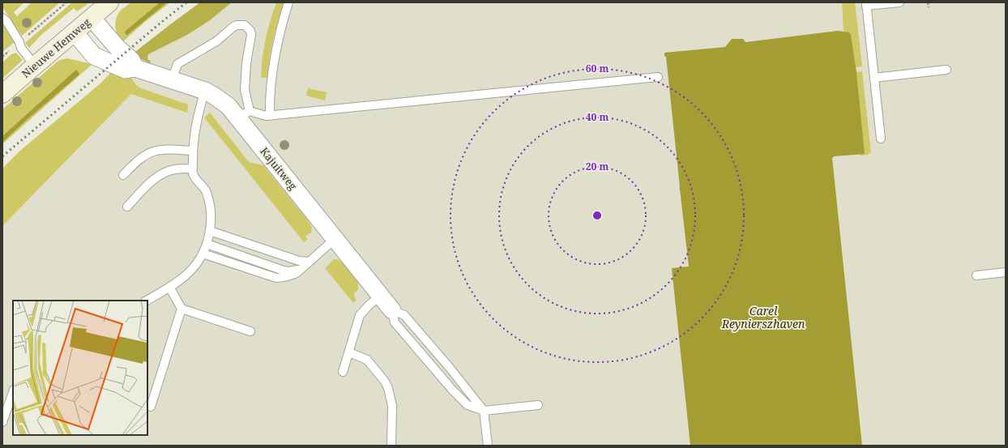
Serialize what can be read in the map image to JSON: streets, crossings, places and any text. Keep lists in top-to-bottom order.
{
  "streets": {
    "main road": ["Nieuwe Hemweg"],
    "street": ["Kajuitweg"]
  },
  "crossings": [
    ["Nieuwe Hemweg", "Kajuitweg"]
  ],
  "water": ["Carel Reynierszhaven"],
  "rings": ["60 m", "40 m", "20 m"]
}
